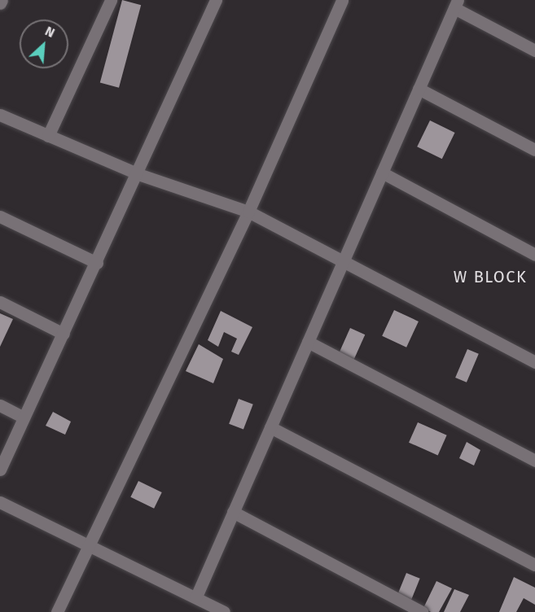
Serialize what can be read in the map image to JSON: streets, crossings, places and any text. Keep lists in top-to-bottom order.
{
  "districts": ["W BLOCK"],
  "north": "top right"
}
